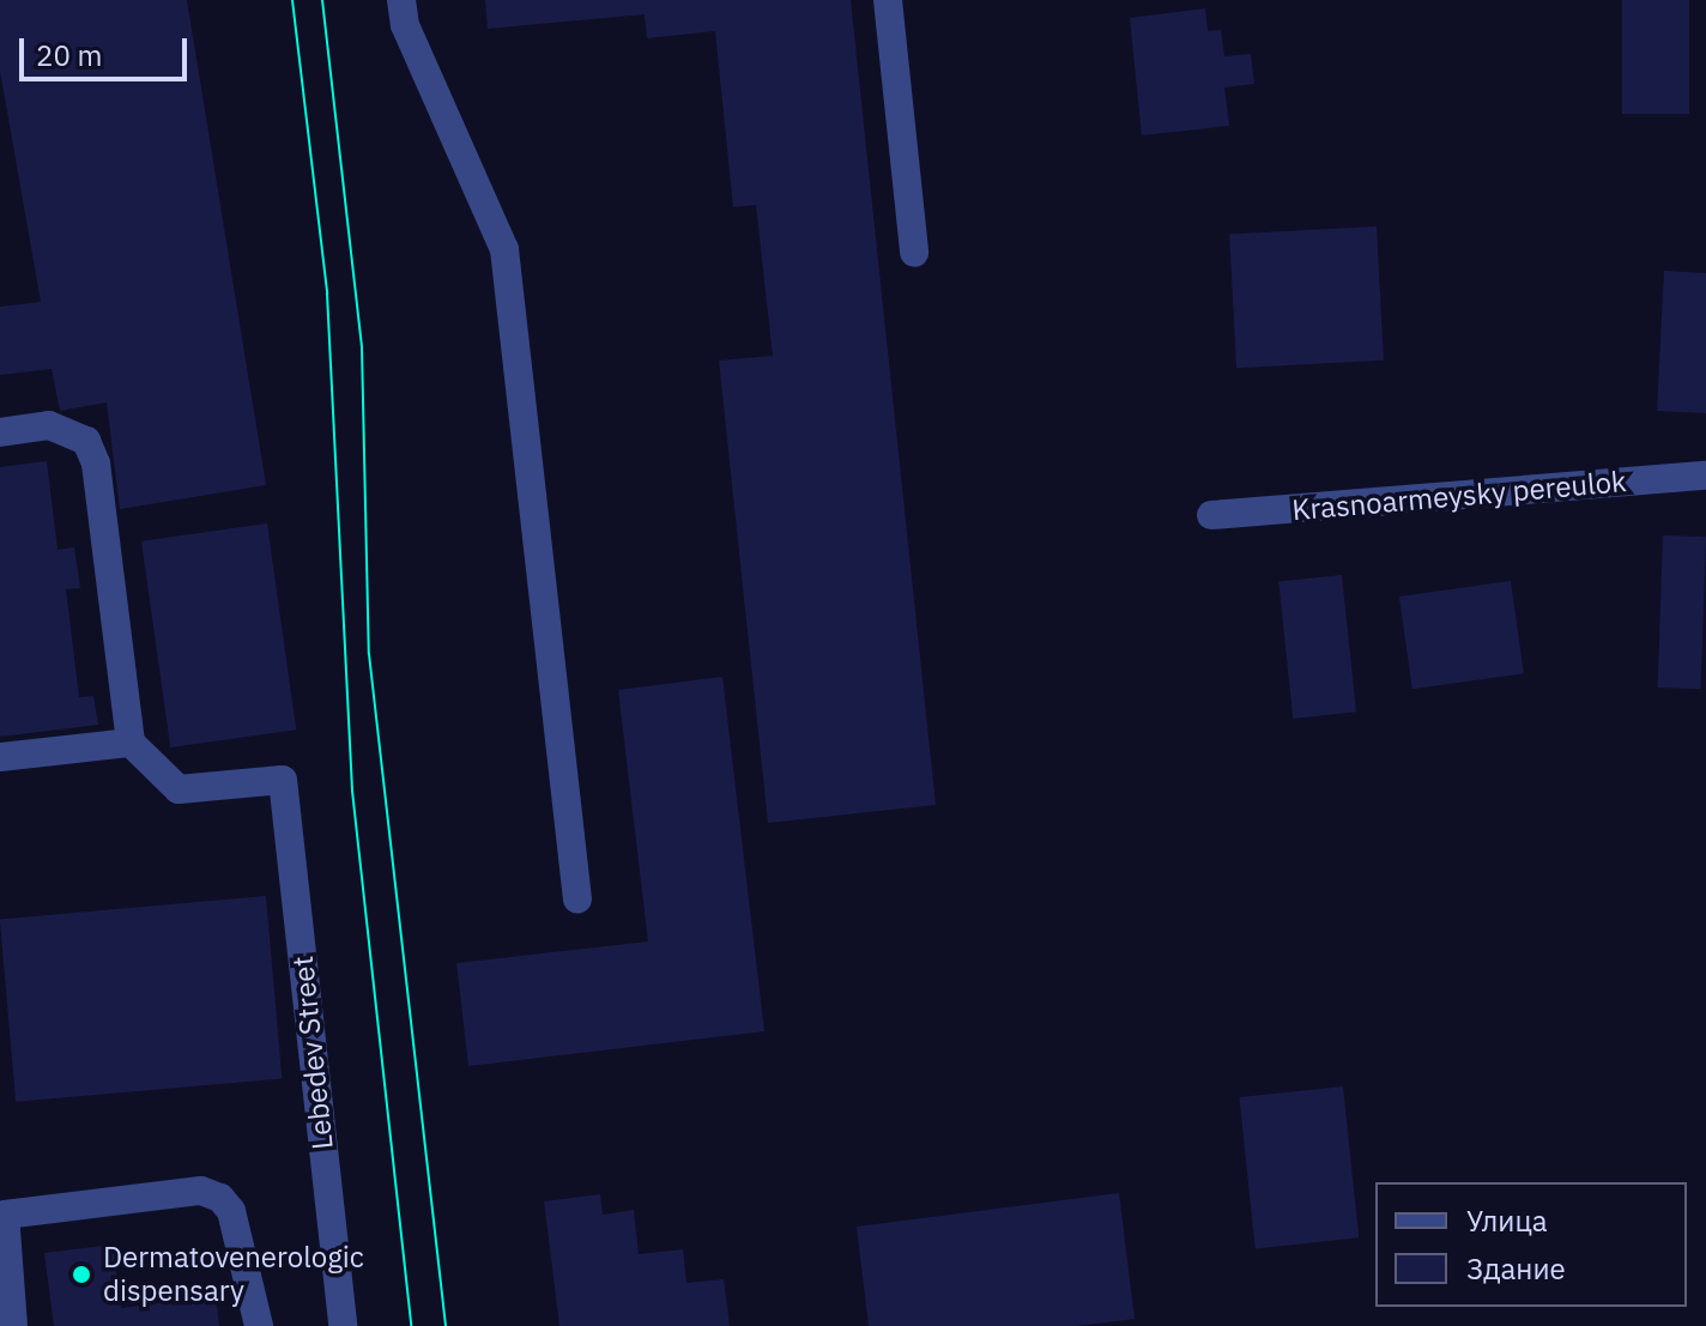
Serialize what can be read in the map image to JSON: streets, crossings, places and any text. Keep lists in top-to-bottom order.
{
  "streets": {
    "street": ["Krasnoarmeysky pereulok", "Lebedev Street"]
  },
  "places": ["Dermatovenerologic dispensary"],
  "legend": ["Улица", "Здание"],
  "scale_bar": "20 m"
}
